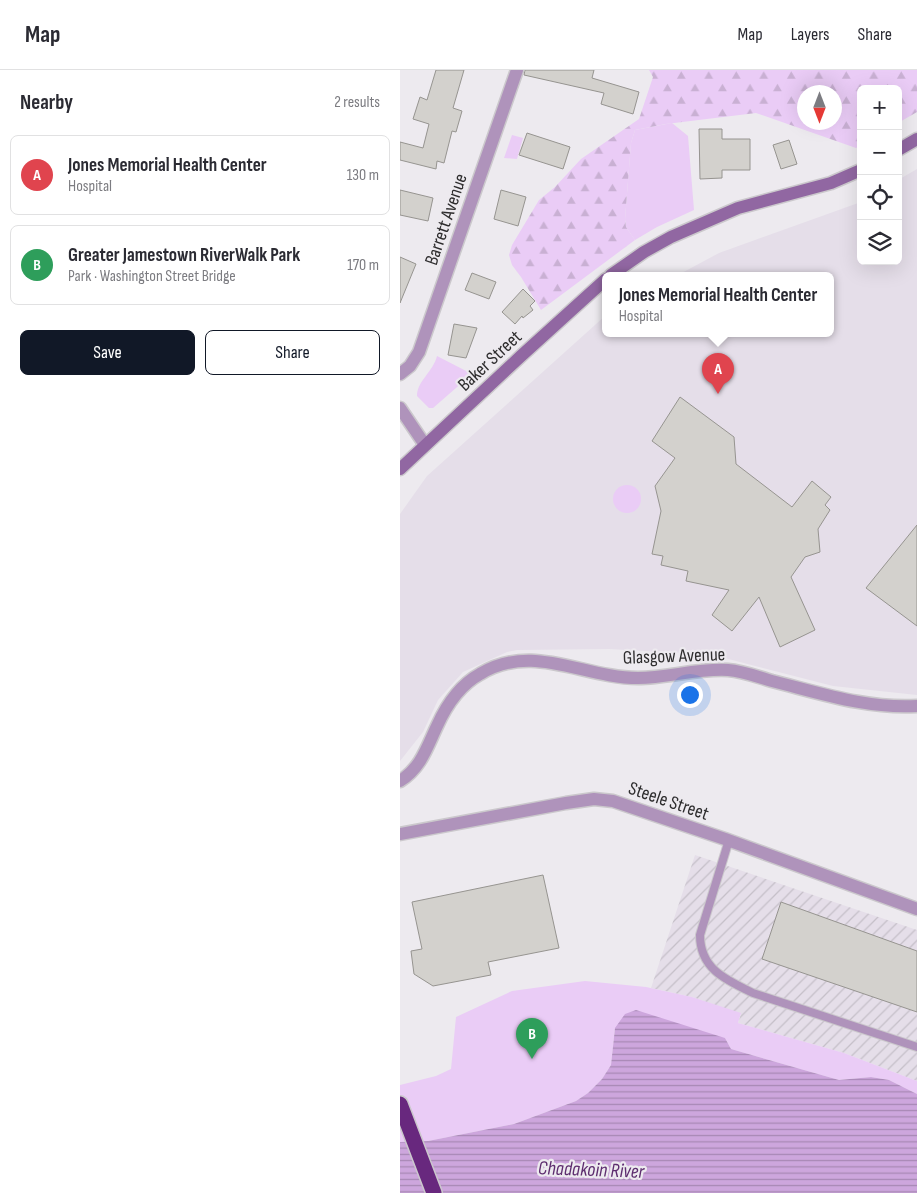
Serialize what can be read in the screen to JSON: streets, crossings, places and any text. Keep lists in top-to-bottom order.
{
  "streets": {
    "street": [
      "Barrett Avenue",
      "Baker Street",
      "Glasgow Avenue",
      "Steele Street"
    ]
  },
  "water": ["Chadakoin River"],
  "north": "bottom",
  "page": {
    "header": "Map",
    "nav": ["Map", "Layers", "Share"],
    "heading": ["Nearby", "2 results"],
    "map_buttons": ["+", "−"],
    "list": [
      {
        "mark": "A",
        "name": "Jones Memorial Health Center",
        "note": "Hospital",
        "value": "130 m"
      },
      {
        "mark": "B",
        "name": "Greater Jamestown RiverWalk Park",
        "note": "Park · Washington Street Bridge",
        "value": "170 m"
      }
    ],
    "popup": ["Jones Memorial Health Center", "Hospital"],
    "buttons": ["Save", "Share"],
    "pins": ["A", "B"]
  }
}
